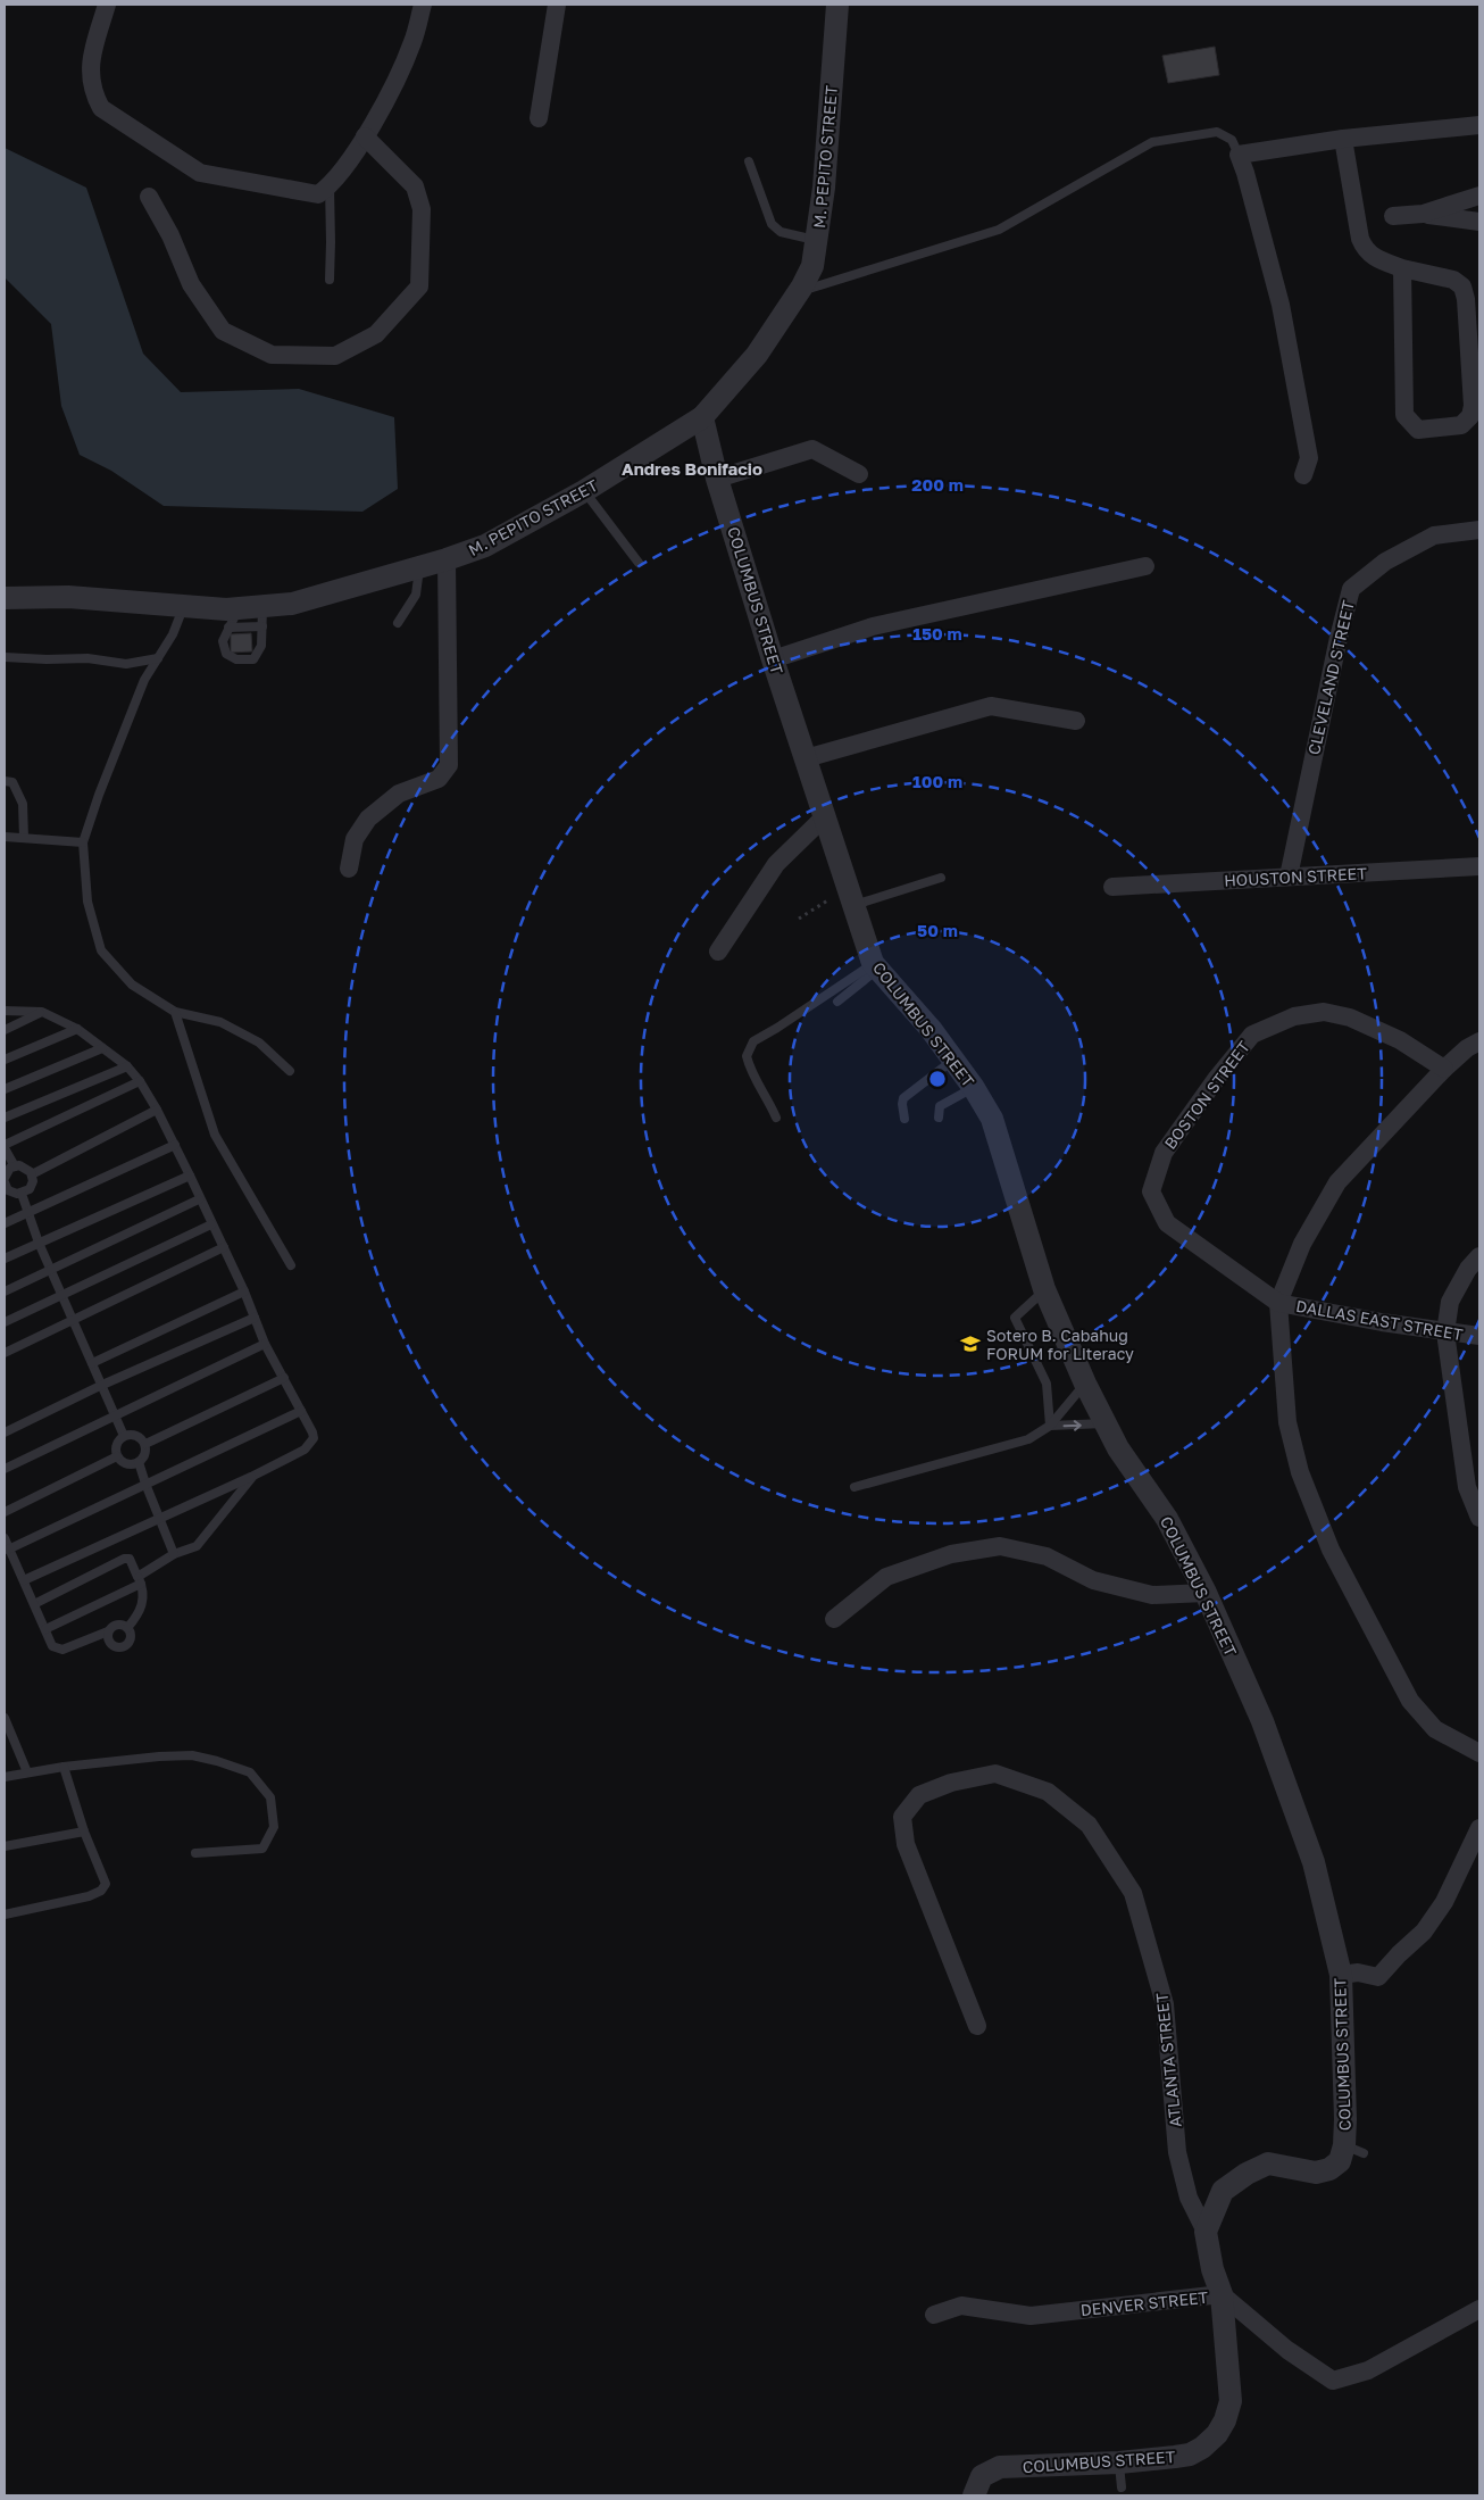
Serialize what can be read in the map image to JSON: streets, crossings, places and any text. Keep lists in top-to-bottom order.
{
  "streets": {
    "street": [
      "M. PEPITO STREET",
      "COLUMBUS STREET",
      "CLEVELAND STREET",
      "HOUSTON STREET",
      "BOSTON STREET",
      "DALLAS EAST STREET",
      "ATLANTA STREET",
      "DENVER STREET"
    ]
  },
  "crossings": [
    ["M. PEPITO STREET", "COLUMBUS STREET"],
    ["COLUMBUS STREET", "ATLANTA STREET"],
    ["COLUMBUS STREET", "DENVER STREET"],
    ["CLEVELAND STREET", "HOUSTON STREET"],
    ["BOSTON STREET", "DALLAS EAST STREET"]
  ],
  "districts": ["Andres Bonifacio"],
  "places": {
    "school or university": ["Sotero B. Cabahug FORUM for Literacy"]
  },
  "rings": [
    "200 m",
    "150 m",
    "100 m",
    "50 m"
  ]
}
